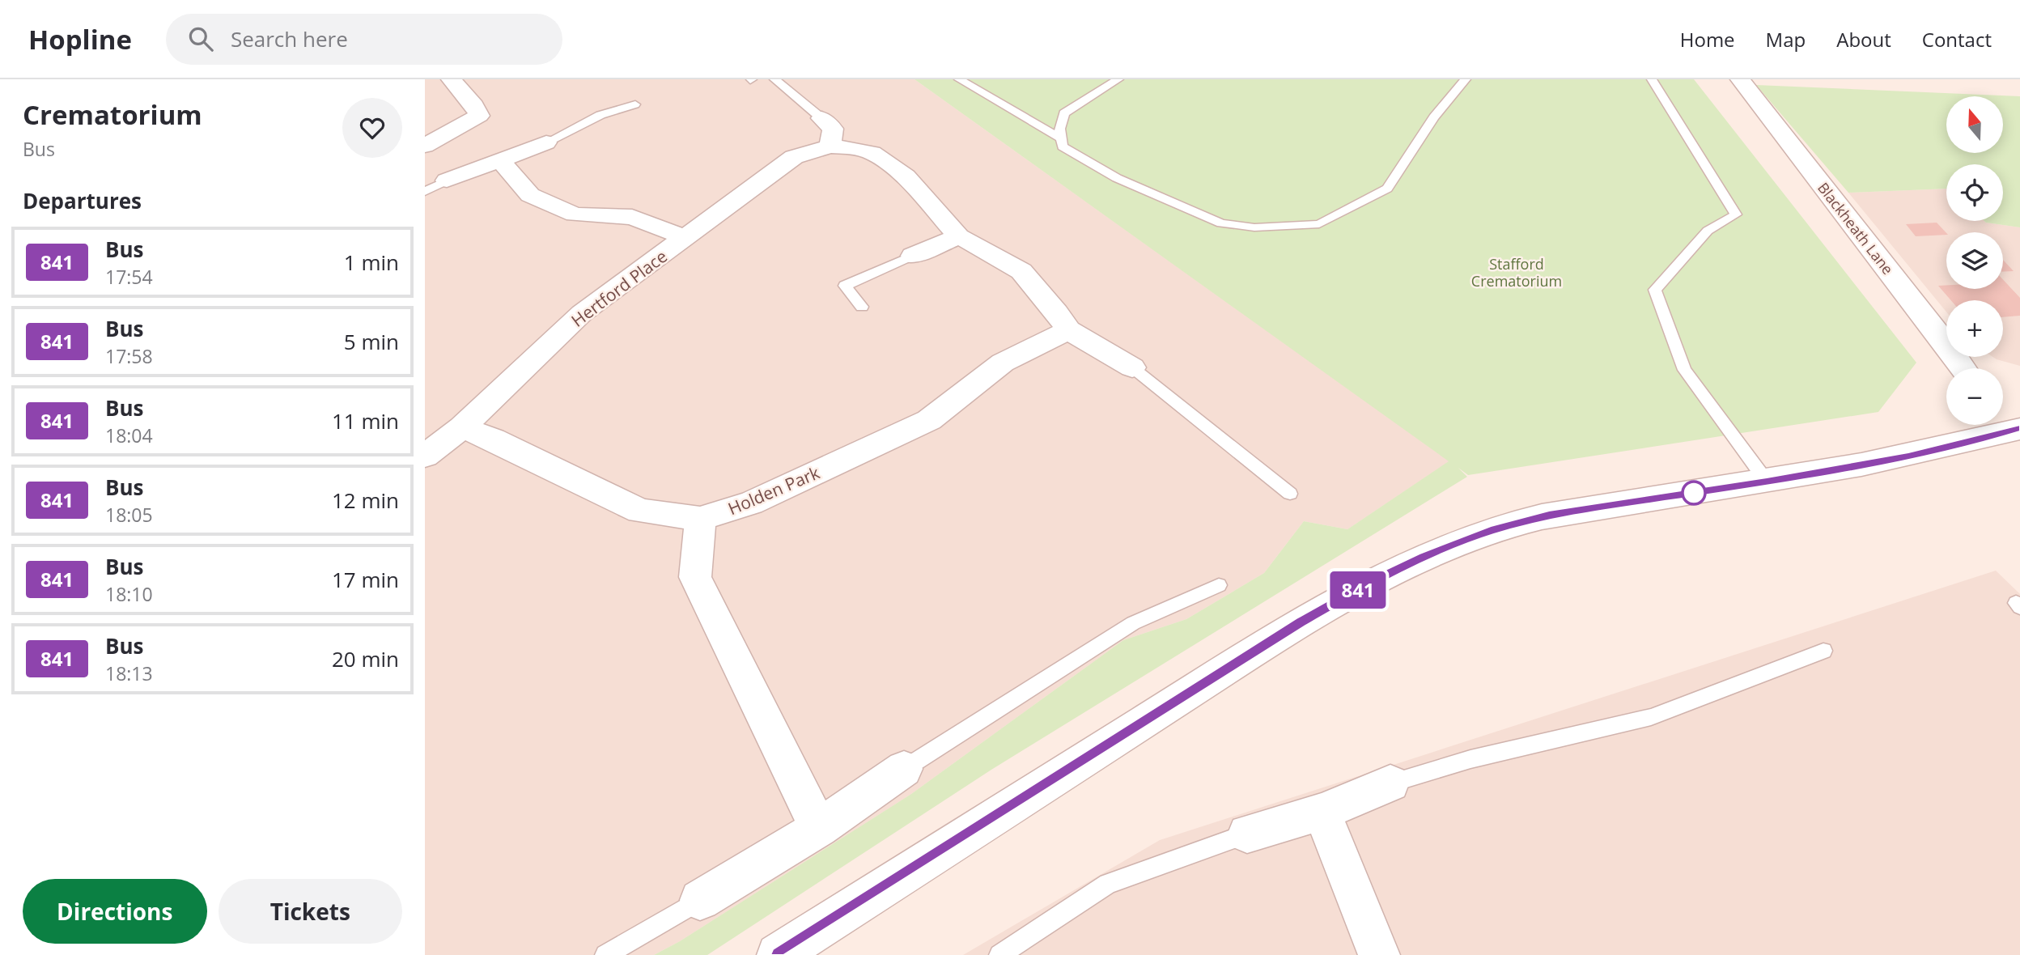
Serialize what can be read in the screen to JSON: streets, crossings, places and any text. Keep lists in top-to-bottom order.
{
  "streets": {
    "street": ["Blackheath Lane", "Hertford Place", "Holden Park"]
  },
  "crossings": [
    ["Hertford Place", "Holden Park"]
  ],
  "parks": ["Stafford Crematorium"],
  "lines": ["bus line 841"],
  "north": "top",
  "page": {
    "header": "Hopline",
    "search": "Search here",
    "nav": [
      "Home",
      "Map",
      "About",
      "Contact"
    ],
    "heading": [
      ["Crematorium", "Bus"],
      "Departures"
    ],
    "on_map": "841",
    "map_buttons": ["+", "−"],
    "list": [
      {
        "mark": "841",
        "name": "Bus",
        "note": "17:54",
        "value": "1 min"
      },
      {
        "mark": "841",
        "name": "Bus",
        "note": "17:58",
        "value": "5 min"
      },
      {
        "mark": "841",
        "name": "Bus",
        "note": "18:04",
        "value": "11 min"
      },
      {
        "mark": "841",
        "name": "Bus",
        "note": "18:05",
        "value": "12 min"
      },
      {
        "mark": "841",
        "name": "Bus",
        "note": "18:10",
        "value": "17 min"
      },
      {
        "mark": "841",
        "name": "Bus",
        "note": "18:13",
        "value": "20 min"
      }
    ],
    "buttons": ["Directions", "Tickets"]
  }
}
